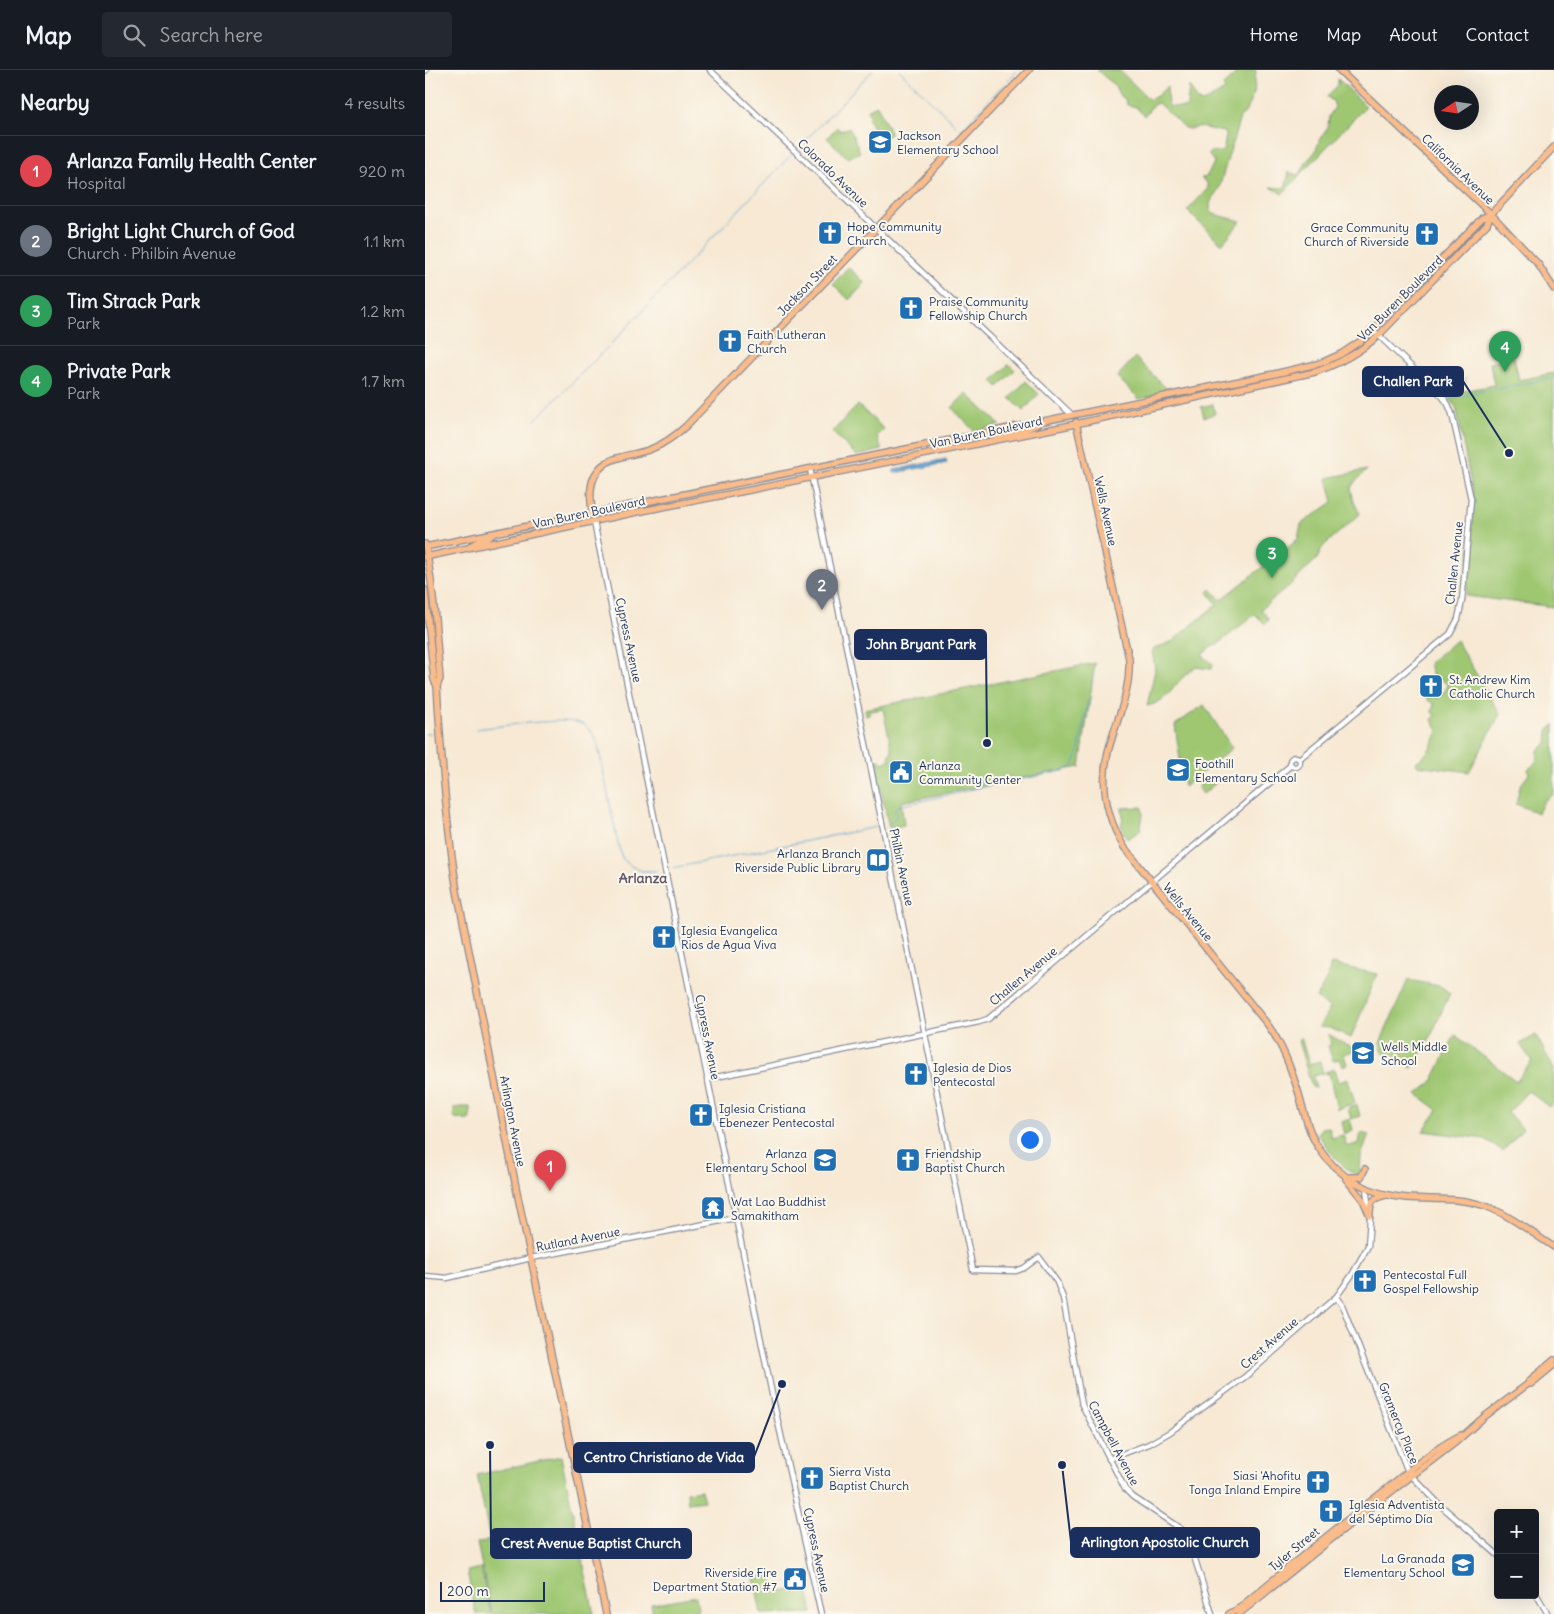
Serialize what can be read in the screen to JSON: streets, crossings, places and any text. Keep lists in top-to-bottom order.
{
  "streets": {
    "main road": [
      "California Avenue",
      "Jackson Street",
      "Van Buren Boulevard",
      "Wells Avenue",
      "Arlington Avenue",
      "Tyler Street"
    ],
    "street": [
      "Colorado Avenue",
      "Challen Avenue",
      "Cypress Avenue",
      "Philbin Avenue",
      "Rutland Avenue",
      "Crest Avenue",
      "Gramercy Place",
      "Campbell Avenue"
    ]
  },
  "crossings": [
    ["California Avenue", "Van Buren Boulevard"],
    ["Colorado Avenue", "Jackson Street"],
    ["Colorado Avenue", "Van Buren Boulevard"],
    ["Colorado Avenue", "Wells Avenue"],
    ["Jackson Street", "Van Buren Boulevard"],
    ["Jackson Street", "Cypress Avenue"],
    ["Van Buren Boulevard", "Wells Avenue"],
    ["Van Buren Boulevard", "Challen Avenue"],
    ["Van Buren Boulevard", "Cypress Avenue"],
    ["Van Buren Boulevard", "Philbin Avenue"],
    ["Van Buren Boulevard", "Arlington Avenue"],
    ["Wells Avenue", "Challen Avenue"],
    ["Wells Avenue", "Crest Avenue"],
    ["Challen Avenue", "Cypress Avenue"],
    ["Challen Avenue", "Philbin Avenue"],
    ["Cypress Avenue", "Rutland Avenue"],
    ["Philbin Avenue", "Campbell Avenue"],
    ["Arlington Avenue", "Rutland Avenue"],
    ["Crest Avenue", "Gramercy Place"],
    ["Crest Avenue", "Campbell Avenue"],
    ["Gramercy Place", "Tyler Street"]
  ],
  "districts": ["Arlanza"],
  "places": {
    "school or university": [
      "Jackson Elementary School",
      "Foothill Elementary School",
      "Wells Middle School",
      "Arlanza Elementary School",
      "La Granada Elementary School"
    ],
    "church": [
      "Hope Community Church",
      "Grace Community Church of Riverside",
      "Praise Community Fellowship Church",
      "Faith Lutheran Church",
      "St. Andrew Kim Catholic Church",
      "Iglesia Evangelica Rios de Agua Viva",
      "Iglesia de Dios Pentecostal",
      "Iglesia Cristiana Ebenezer Pentecostal",
      "Friendship Baptist Church",
      "Pentecostal Full Gospel Fellowship",
      "Sierra Vista Baptist Church",
      "Siasi 'Ahofitu Tonga Inland Empire",
      "Iglesia Adventista del Séptimo Día"
    ],
    "other": [
      "Challen Park",
      "John Bryant Park",
      "Centro Christiano de Vida",
      "Crest Avenue Baptist Church",
      "Arlington Apostolic Church"
    ],
    "public building": ["Arlanza Community Center", "Riverside Fire Department Station #7"],
    "library": ["Arlanza Branch Riverside Public Library"],
    "temple": ["Wat Lao Buddhist Samakitham"]
  },
  "scale_bar": "200 m",
  "north": "left",
  "page": {
    "header": "Map",
    "search": "Search here",
    "nav": [
      "Home",
      "Map",
      "About",
      "Contact"
    ],
    "heading": ["Nearby", "4 results"],
    "list": [
      {
        "mark": "1",
        "name": "Arlanza Family Health Center",
        "note": "Hospital",
        "value": "920 m"
      },
      {
        "mark": "2",
        "name": "Bright Light Church of God",
        "note": "Church · Philbin Avenue",
        "value": "1.1 km"
      },
      {
        "mark": "3",
        "name": "Tim Strack Park",
        "note": "Park",
        "value": "1.2 km"
      },
      {
        "mark": "4",
        "name": "Private Park",
        "note": "Park",
        "value": "1.7 km"
      }
    ],
    "pins": [
      "4",
      "3",
      "2",
      "1"
    ],
    "map_buttons": ["+", "−"],
    "scale": "200 m"
  }
}
